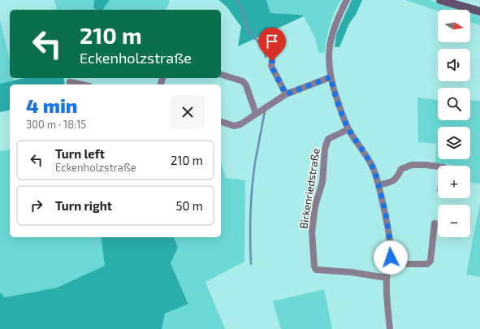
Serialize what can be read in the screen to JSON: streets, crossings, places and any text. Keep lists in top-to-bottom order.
{
  "streets": {
    "street": ["Birkenriedstraße"]
  },
  "north": "right",
  "page": {
    "map_buttons": ["+", "−"],
    "turn": ["210 m", "Eckenholzstraße"],
    "heading": ["4 min", "300 m · 18:15"],
    "list": [
      {
        "name": "Turn left",
        "note": "Eckenholzstraße",
        "value": "210 m"
      },
      {
        "name": "Turn right",
        "value": "50 m"
      }
    ]
  }
}
